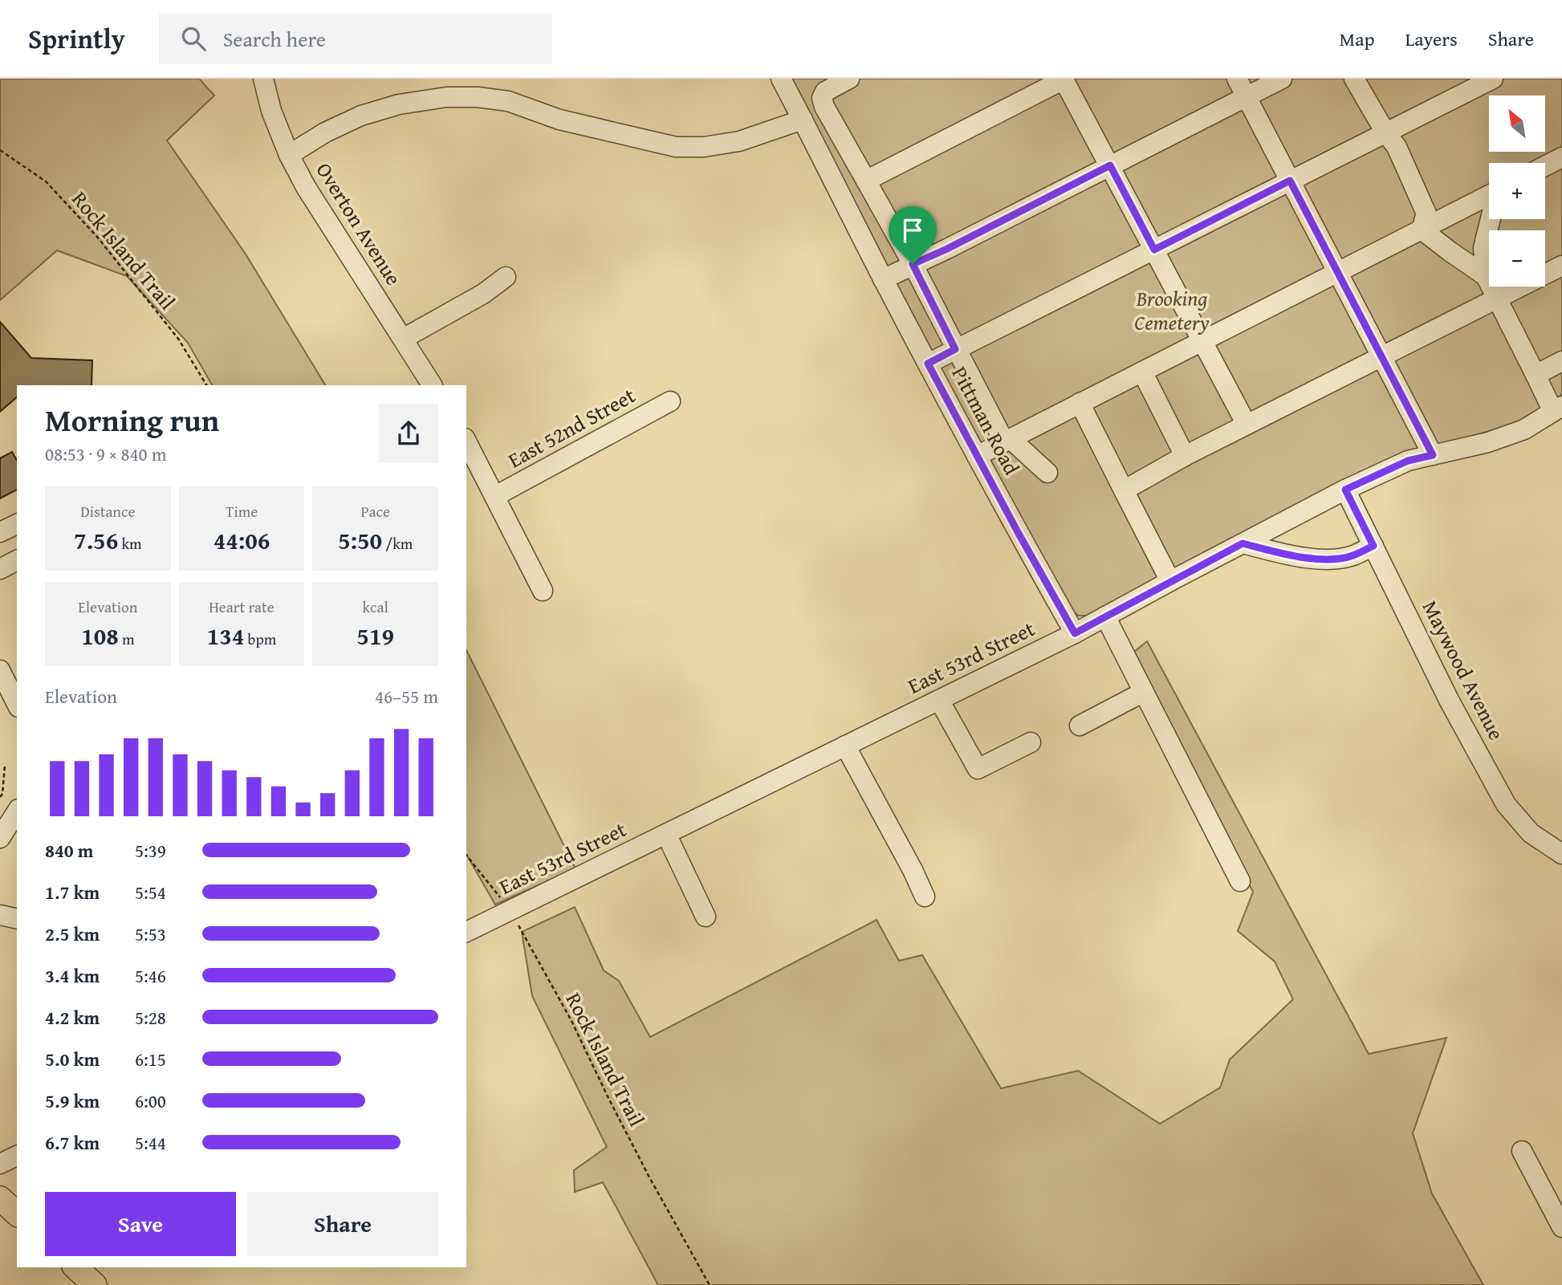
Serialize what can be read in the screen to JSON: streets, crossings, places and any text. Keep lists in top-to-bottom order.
{
  "streets": {
    "street": [
      "Overton Avenue",
      "Pittman Road",
      "East 52nd Street",
      "East 53rd Street",
      "Maywood Avenue"
    ],
    "path": ["Rock Island Trail"]
  },
  "crossings": [
    ["Rock Island Trail", "East 53rd Street"],
    ["Pittman Road", "East 53rd Street"],
    ["East 53rd Street", "Maywood Avenue"]
  ],
  "parks": ["Brooking Cemetery"],
  "north": "top left",
  "page": {
    "header": "Sprintly",
    "search": "Search here",
    "nav": ["Map", "Layers", "Share"],
    "map_buttons": ["+", "−"],
    "heading": ["Morning run", "08:53 · 9 × 840 m"],
    "stats": [
      ["Distance", "7.56 km"],
      ["Time", "44:06"],
      ["Pace", "5:50 /km"],
      ["Elevation", "108 m"],
      ["Heart rate", "134 bpm"],
      ["kcal", "519"]
    ],
    "chart": ["Elevation", "46–55 m"],
    "list": [
      {
        "name": "840 m",
        "note": "5:39"
      },
      {
        "name": "1.7 km",
        "note": "5:54"
      },
      {
        "name": "2.5 km",
        "note": "5:53"
      },
      {
        "name": "3.4 km",
        "note": "5:46"
      },
      {
        "name": "4.2 km",
        "note": "5:28"
      },
      {
        "name": "5.0 km",
        "note": "6:15"
      },
      {
        "name": "5.9 km",
        "note": "6:00"
      },
      {
        "name": "6.7 km",
        "note": "5:44"
      }
    ],
    "buttons": ["Save", "Share"]
  }
}
